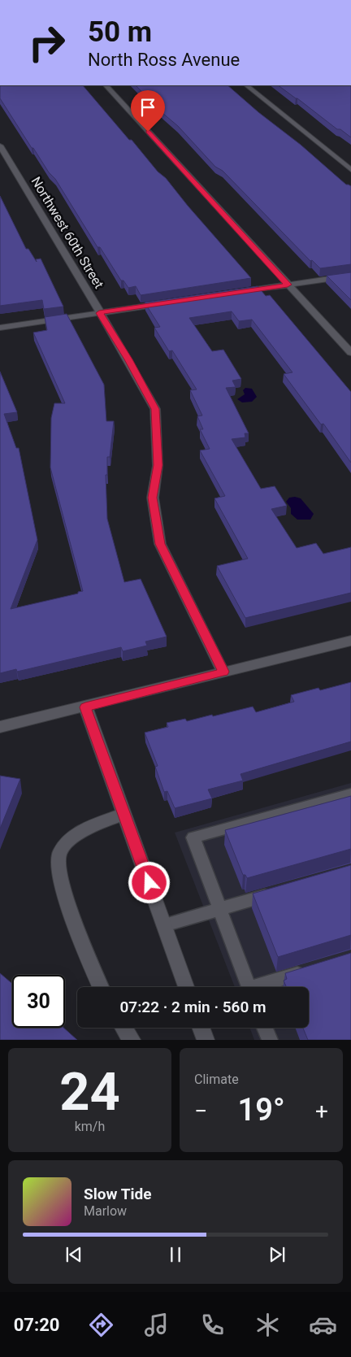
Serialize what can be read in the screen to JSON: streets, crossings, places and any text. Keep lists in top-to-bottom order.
{
  "streets": {
    "street": ["Northwest 60th Street"]
  },
  "page": {
    "turn": ["50 m", "North Ross Avenue"],
    "limit": "30",
    "trip": "07:22 · 2 min · 560 m",
    "tile": [
      ["24", "km/h"],
      "Climate"
    ],
    "heat": ["−", "19°", "+"],
    "song": ["Slow Tide", "Marlow"],
    "tabs": "07:20"
  }
}
